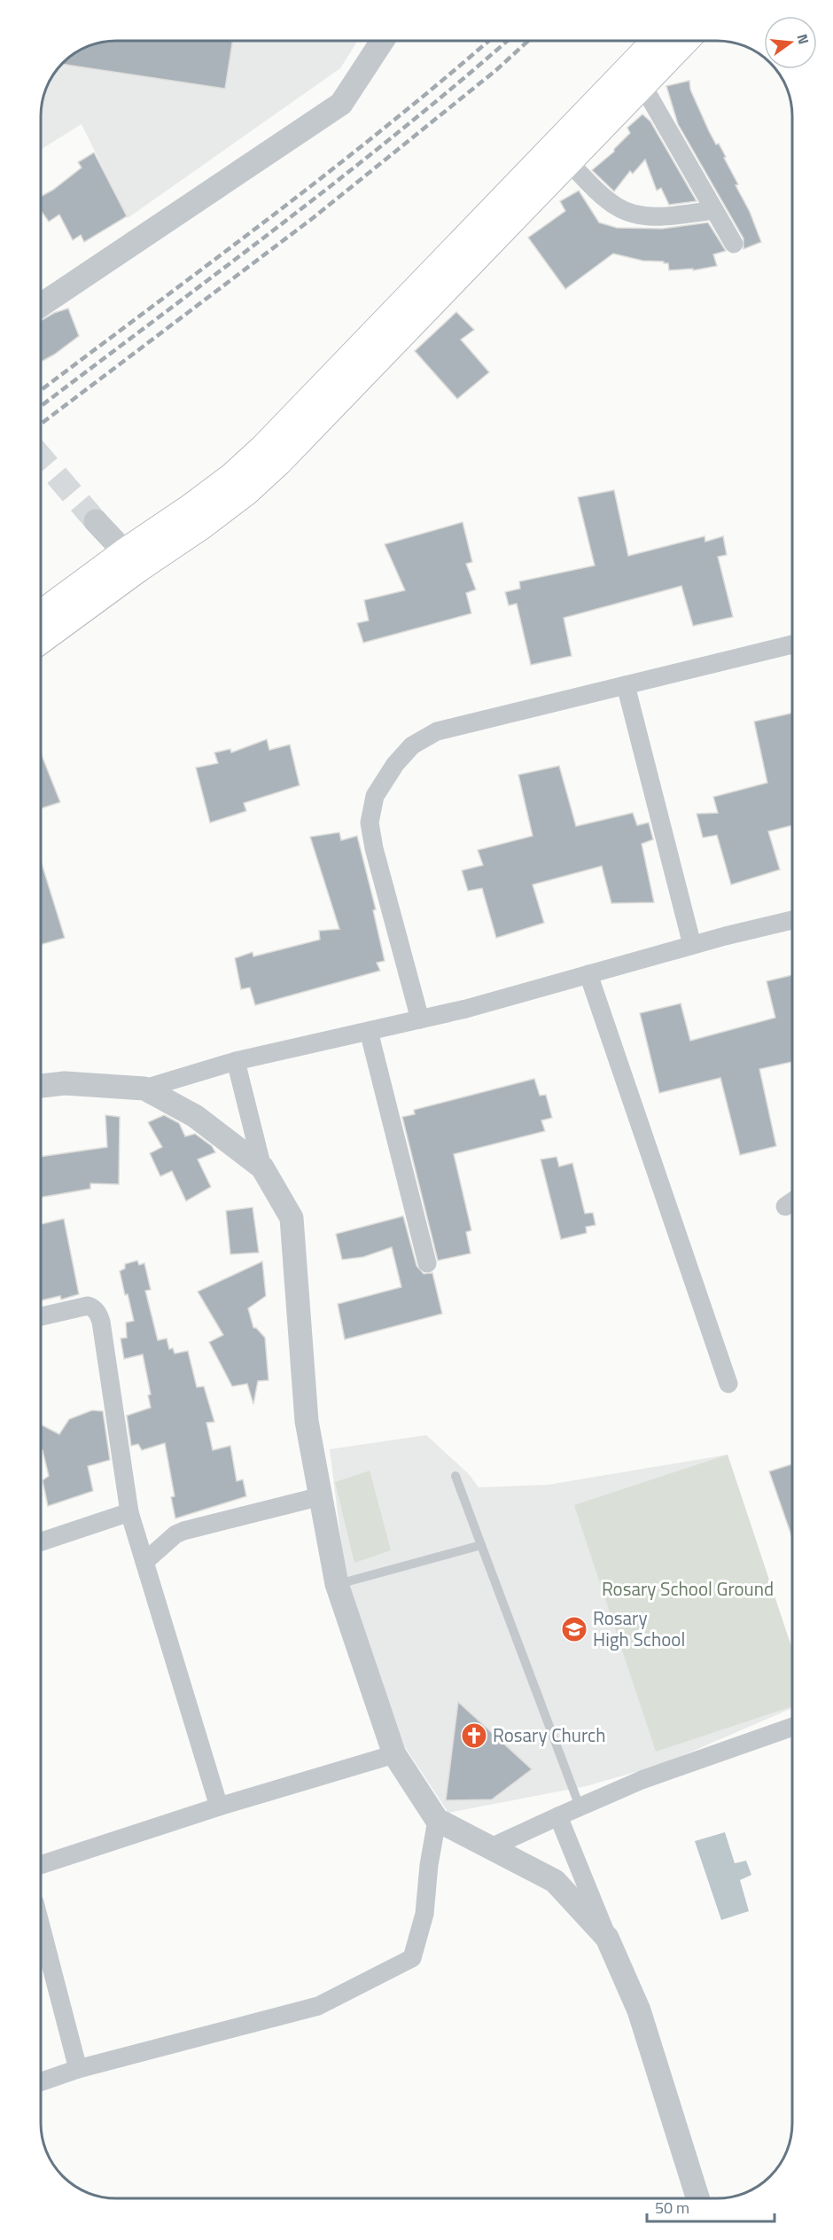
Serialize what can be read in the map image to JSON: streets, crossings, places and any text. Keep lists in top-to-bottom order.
{
  "parks": ["Rosary School Ground"],
  "places": {
    "school or university": ["Rosary High School"],
    "church": ["Rosary Church"]
  },
  "scale_bar": "50 m",
  "north": "right"
}
